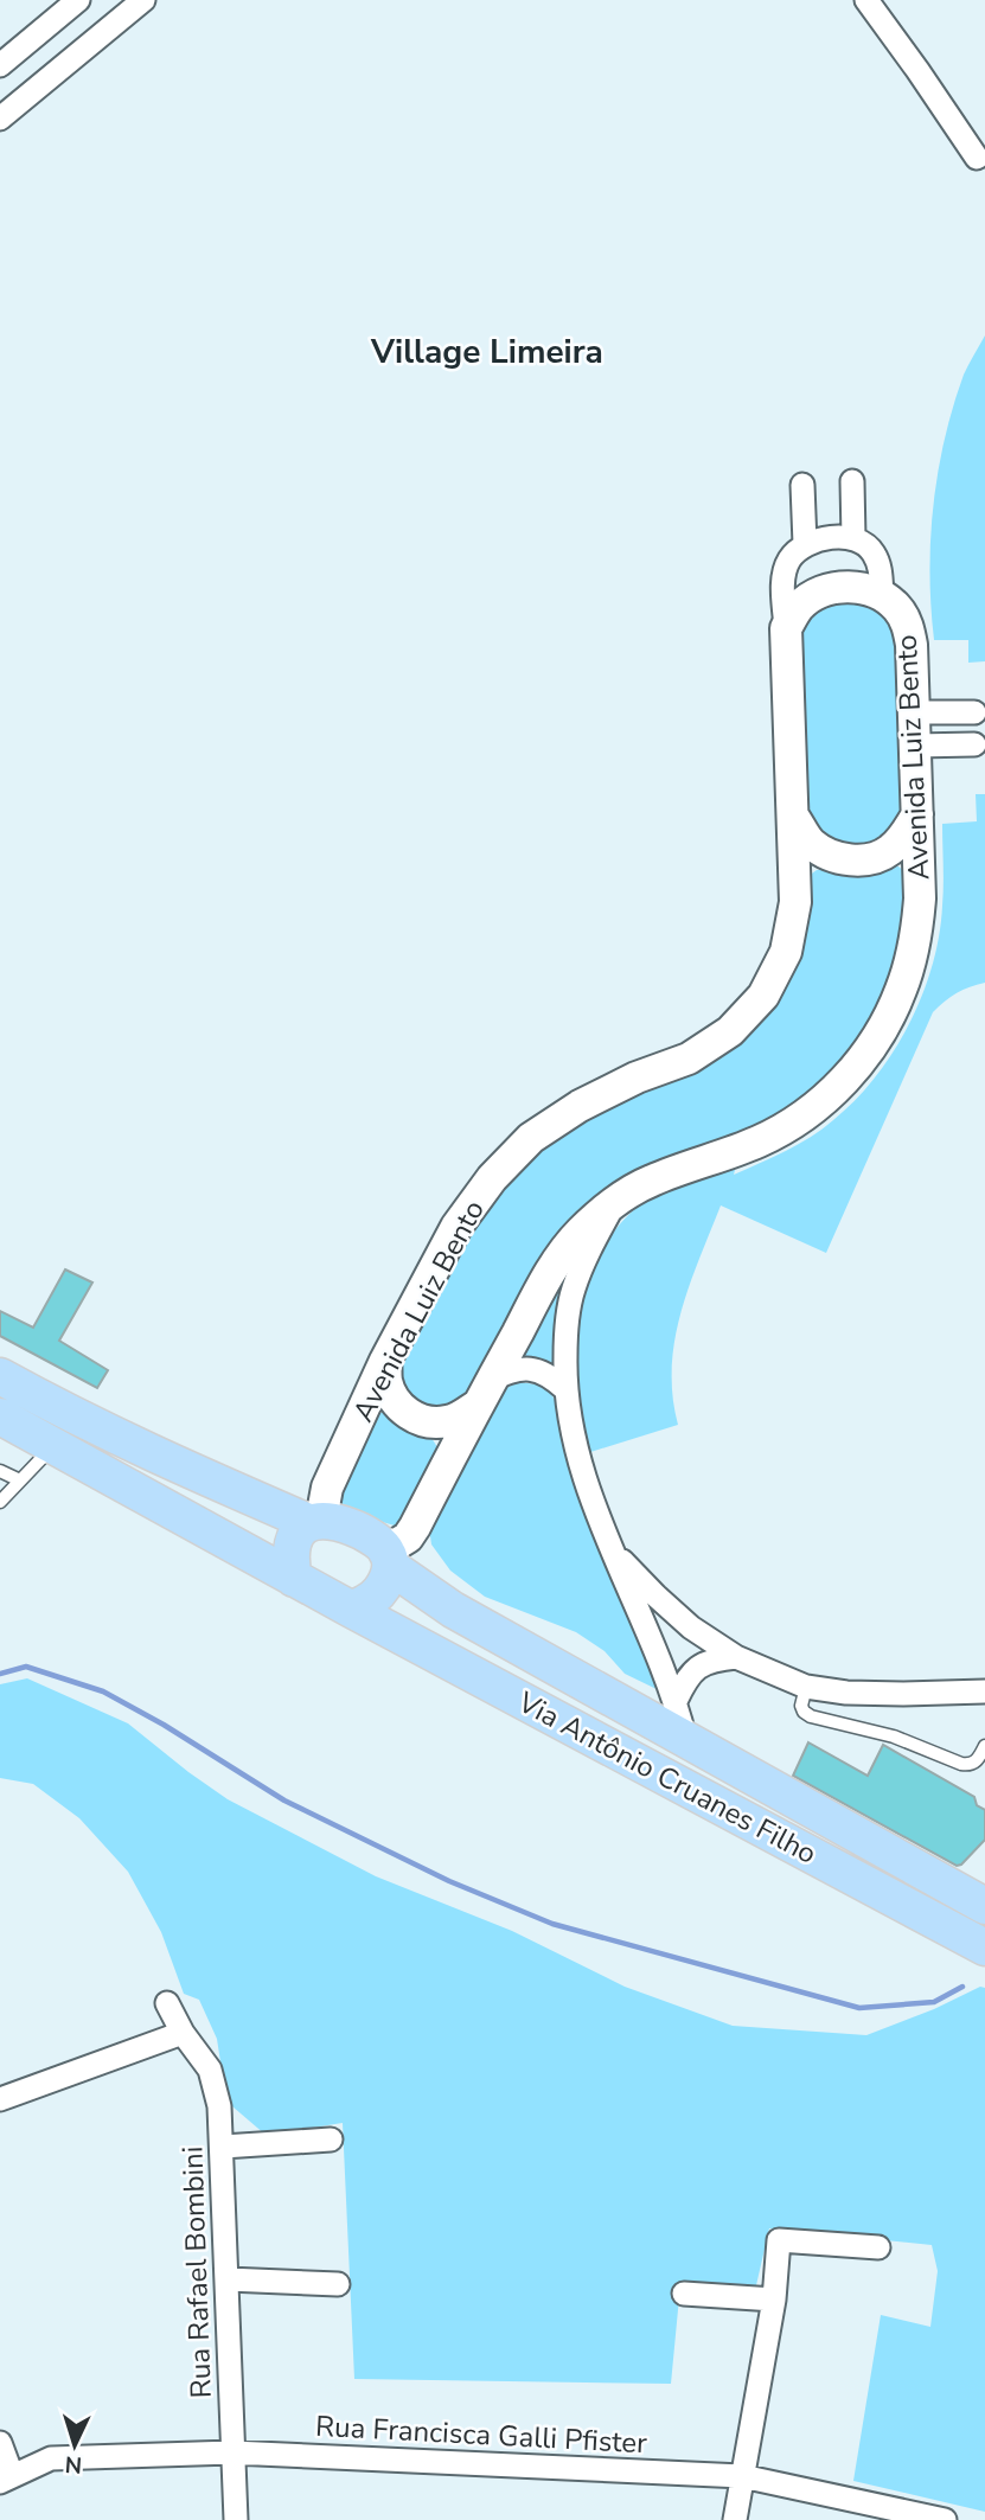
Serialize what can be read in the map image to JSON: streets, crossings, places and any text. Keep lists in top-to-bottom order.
{
  "streets": {
    "main road": ["Via Antônio Cruanes Filho"],
    "street": ["Avenida Luiz Bento", "Rua Rafael Bombini", "Rua Francisca Galli Pfister"]
  },
  "crossings": [
    ["Avenida Luiz Bento", "Via Antônio Cruanes Filho"],
    ["Rua Rafael Bombini", "Rua Francisca Galli Pfister"]
  ],
  "districts": ["Village Limeira"],
  "north": "bottom"
}
